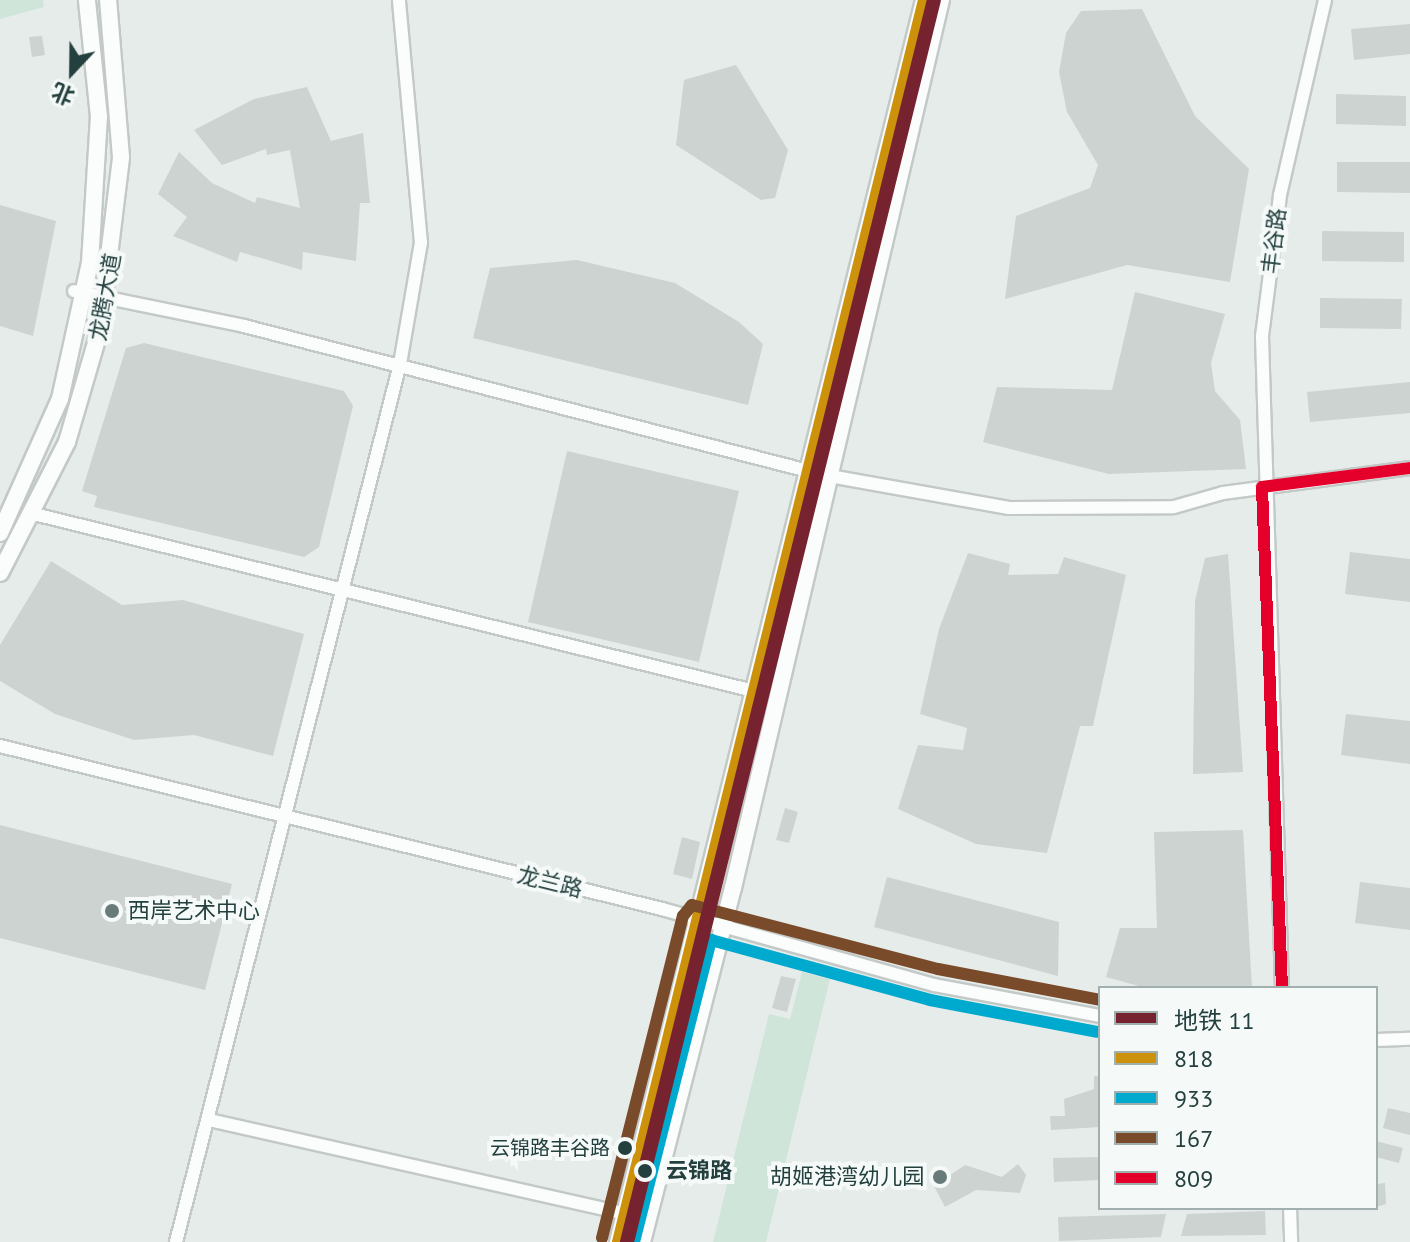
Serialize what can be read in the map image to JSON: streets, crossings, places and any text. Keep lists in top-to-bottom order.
{
  "streets": {
    "main road": ["龙腾大道"],
    "street": ["丰谷路", "龙兰路"]
  },
  "places": [
    "西岸艺术中心",
    "云锦路丰谷路",
    "云锦路",
    "胡姬港湾幼儿园"
  ],
  "lines": [
    "metro line 11",
    "transit line 818",
    "transit line 809",
    "transit line 167",
    "transit line 933"
  ],
  "legend": [
    "地铁 11",
    "818",
    "933",
    "167",
    "809"
  ],
  "north": "bottom"
}
